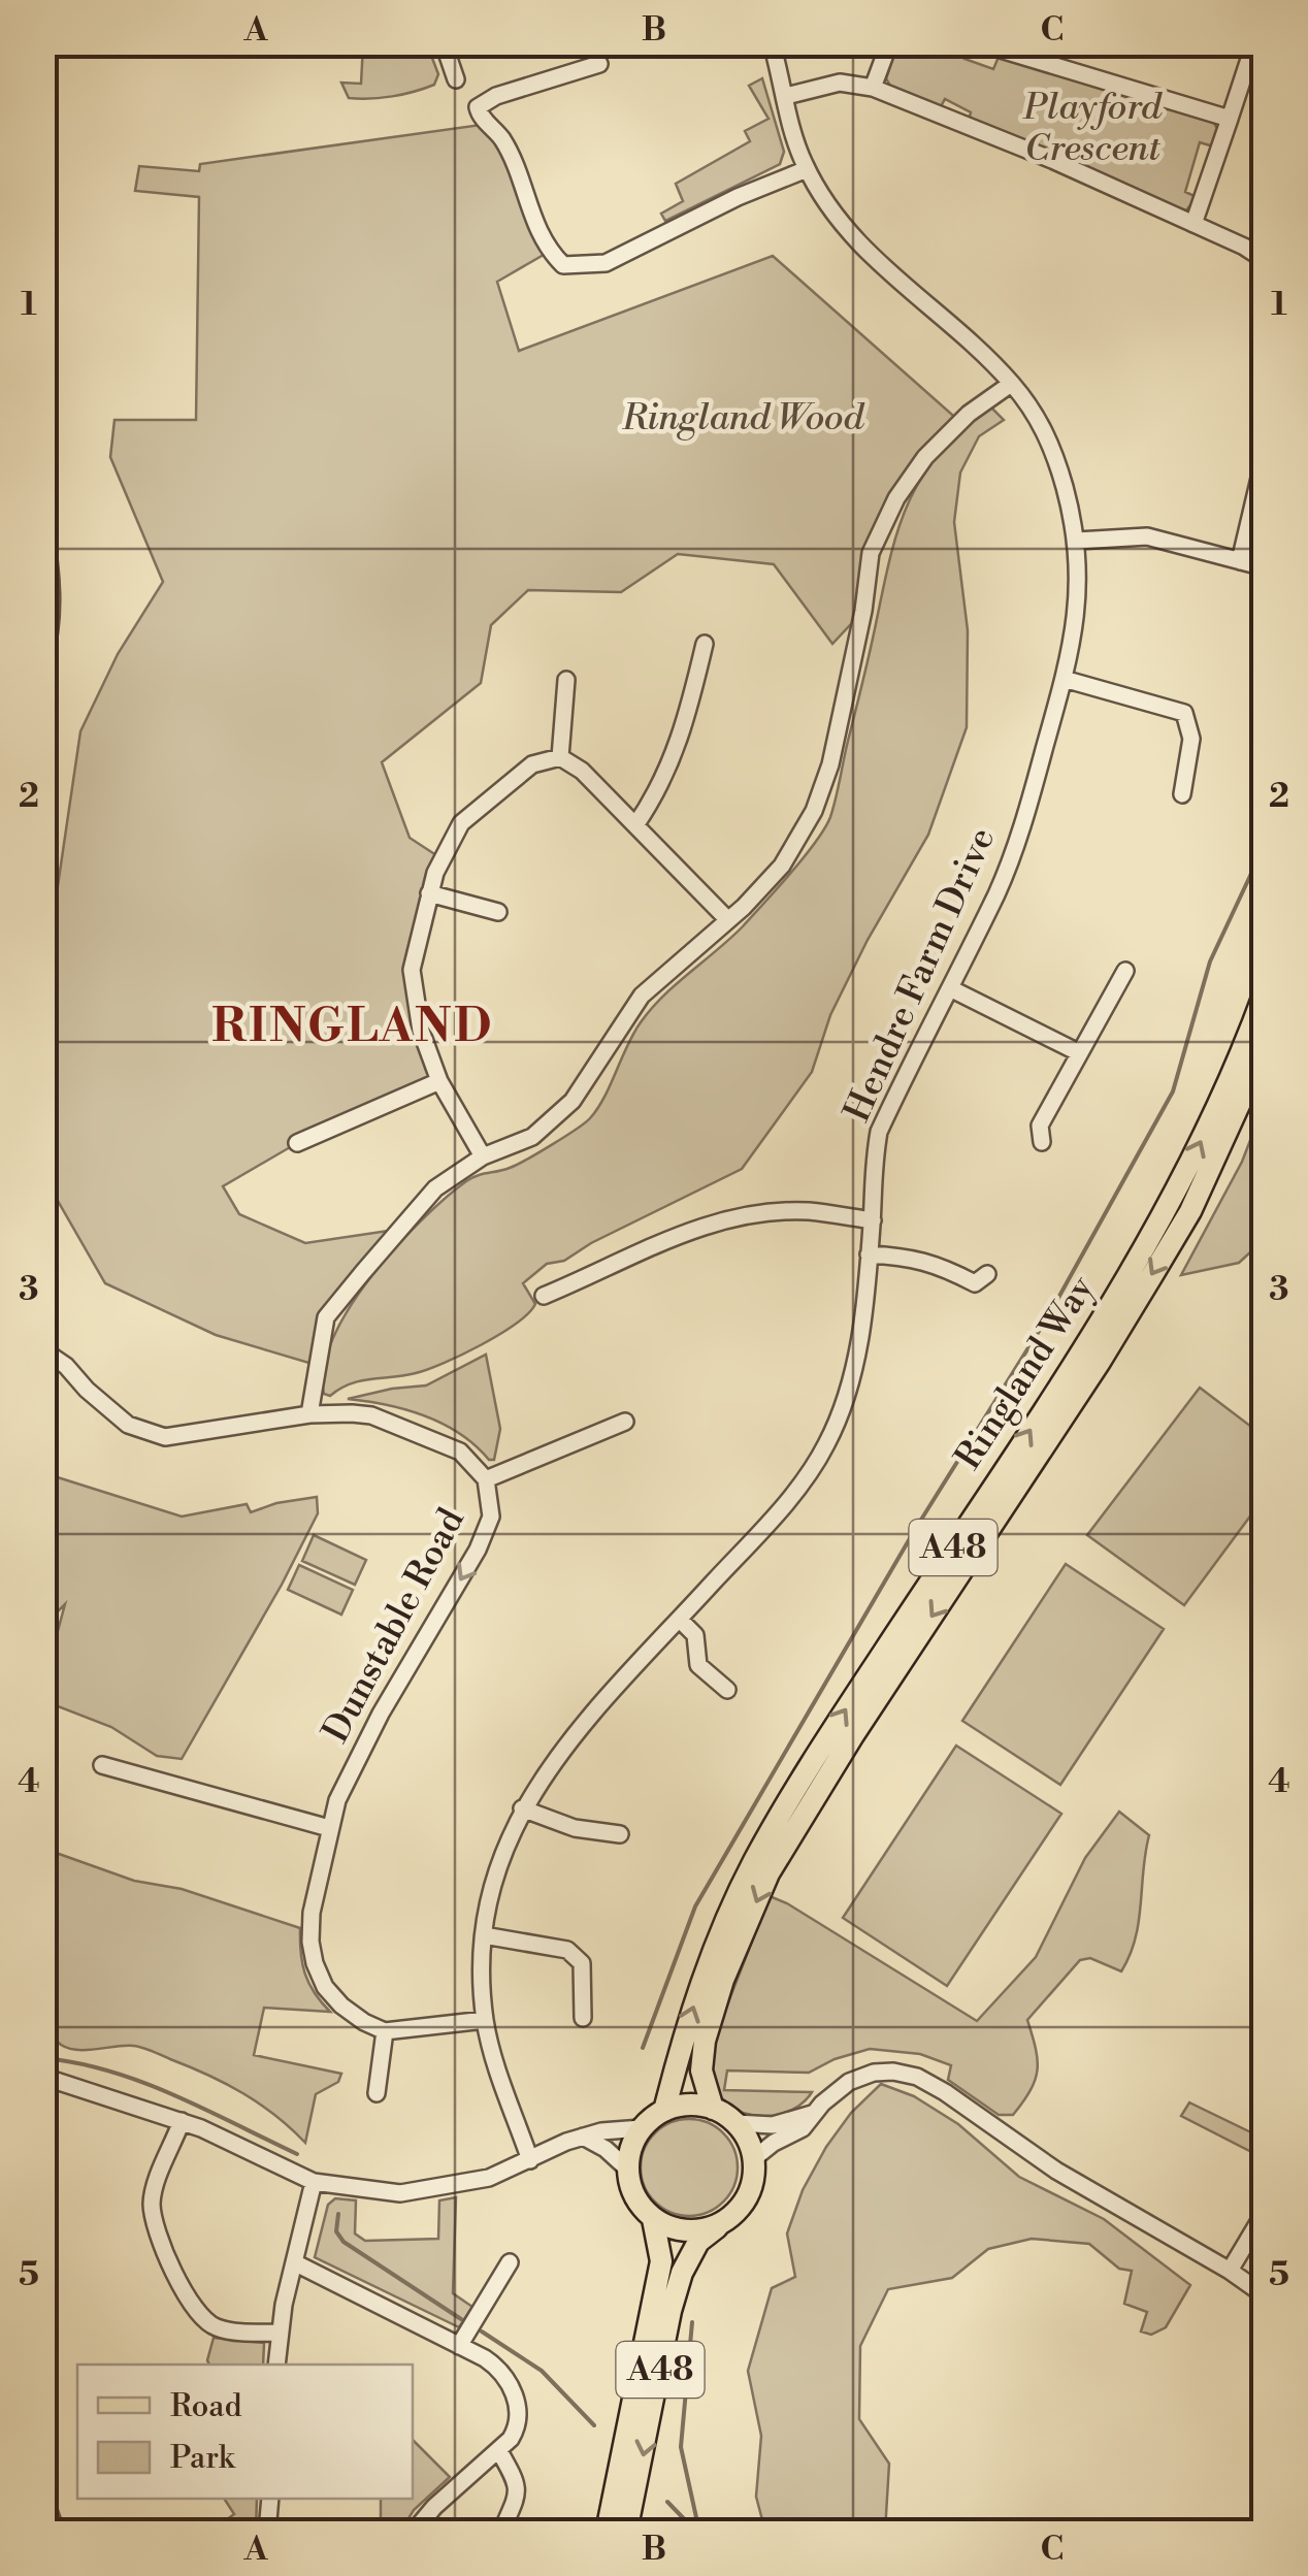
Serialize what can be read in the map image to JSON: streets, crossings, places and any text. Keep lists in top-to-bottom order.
{
  "streets": {
    "main road": ["Ringland Way", "A48"],
    "street": ["Hendre Farm Drive", "Dunstable Road"]
  },
  "crossings": [
    ["Ringland Way", "A48"]
  ],
  "districts": ["RINGLAND"],
  "parks": ["Playford Crescent", "Ringland Wood"],
  "legend": ["Road", "Park"],
  "grid": {
    "columns": ["A", "B", "C"],
    "rows": [
      "1",
      "2",
      "3",
      "4",
      "5"
    ]
  }
}
